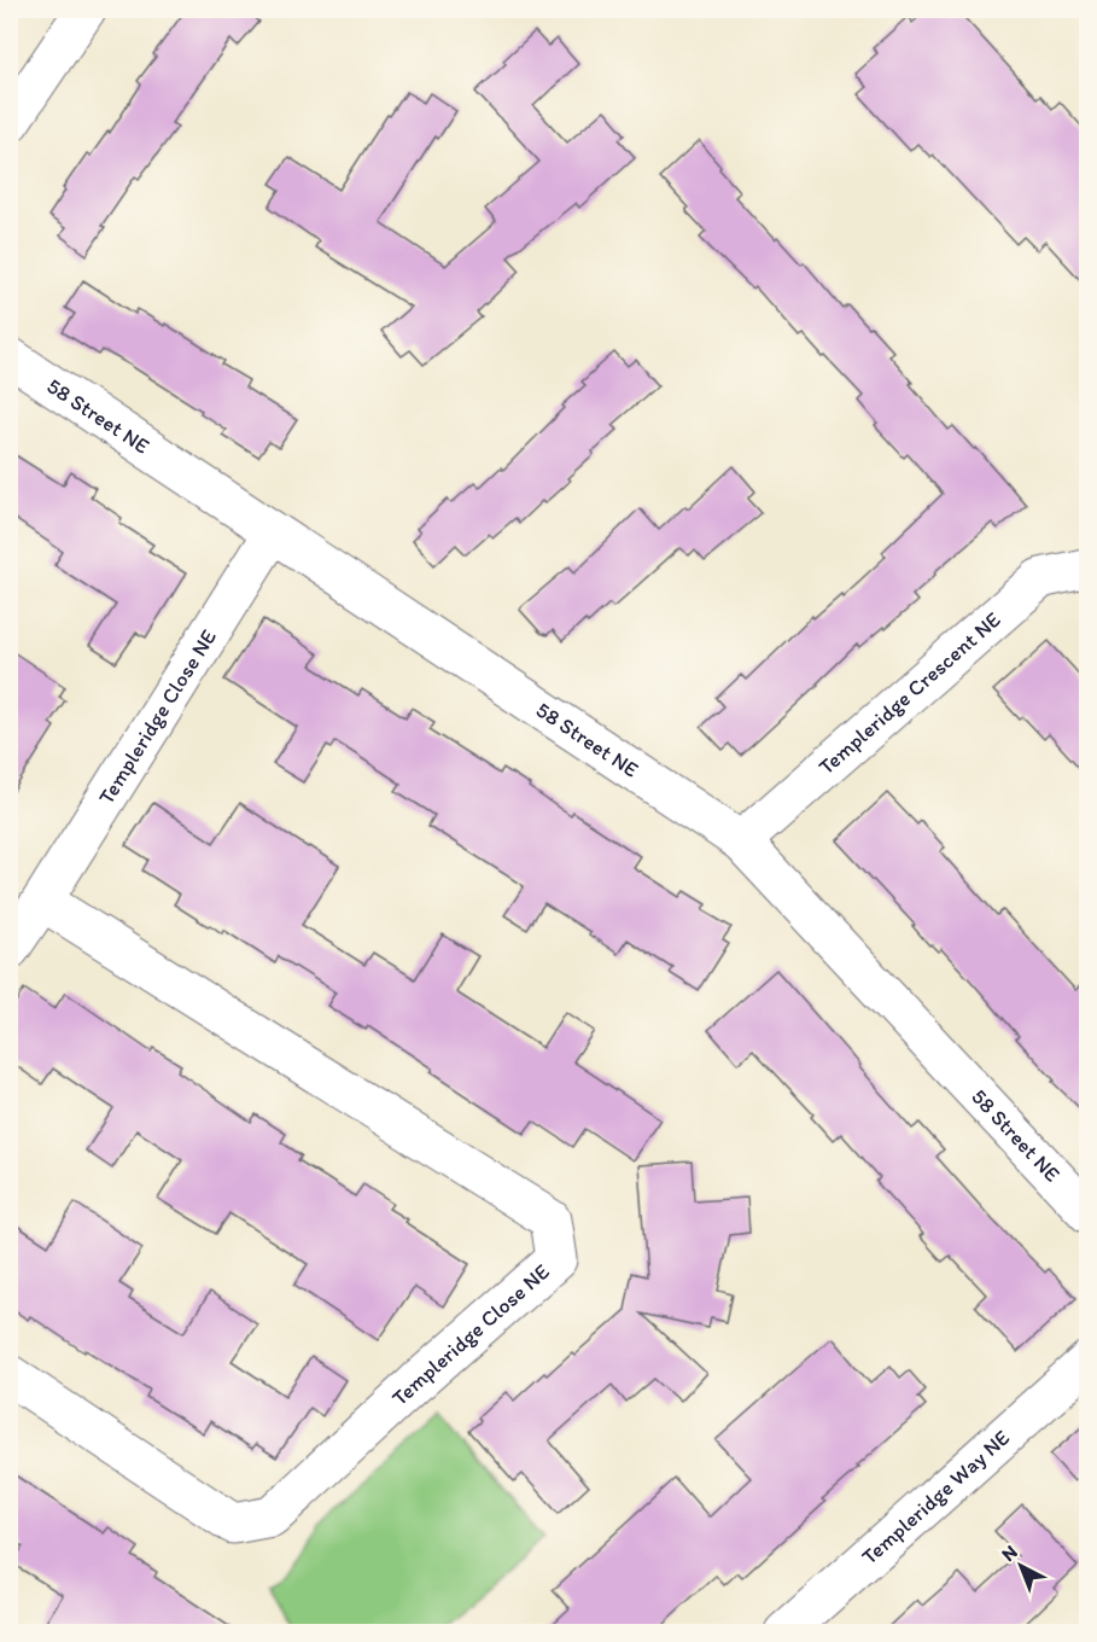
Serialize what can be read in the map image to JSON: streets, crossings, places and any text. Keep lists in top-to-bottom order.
{
  "streets": {
    "street": [
      "58 Street NE",
      "Templeridge Crescent NE",
      "Templeridge Close NE",
      "Templeridge Way NE"
    ]
  },
  "crossings": [
    ["58 Street NE", "Templeridge Crescent NE"],
    ["58 Street NE", "Templeridge Close NE"]
  ],
  "north": "top left"
}
